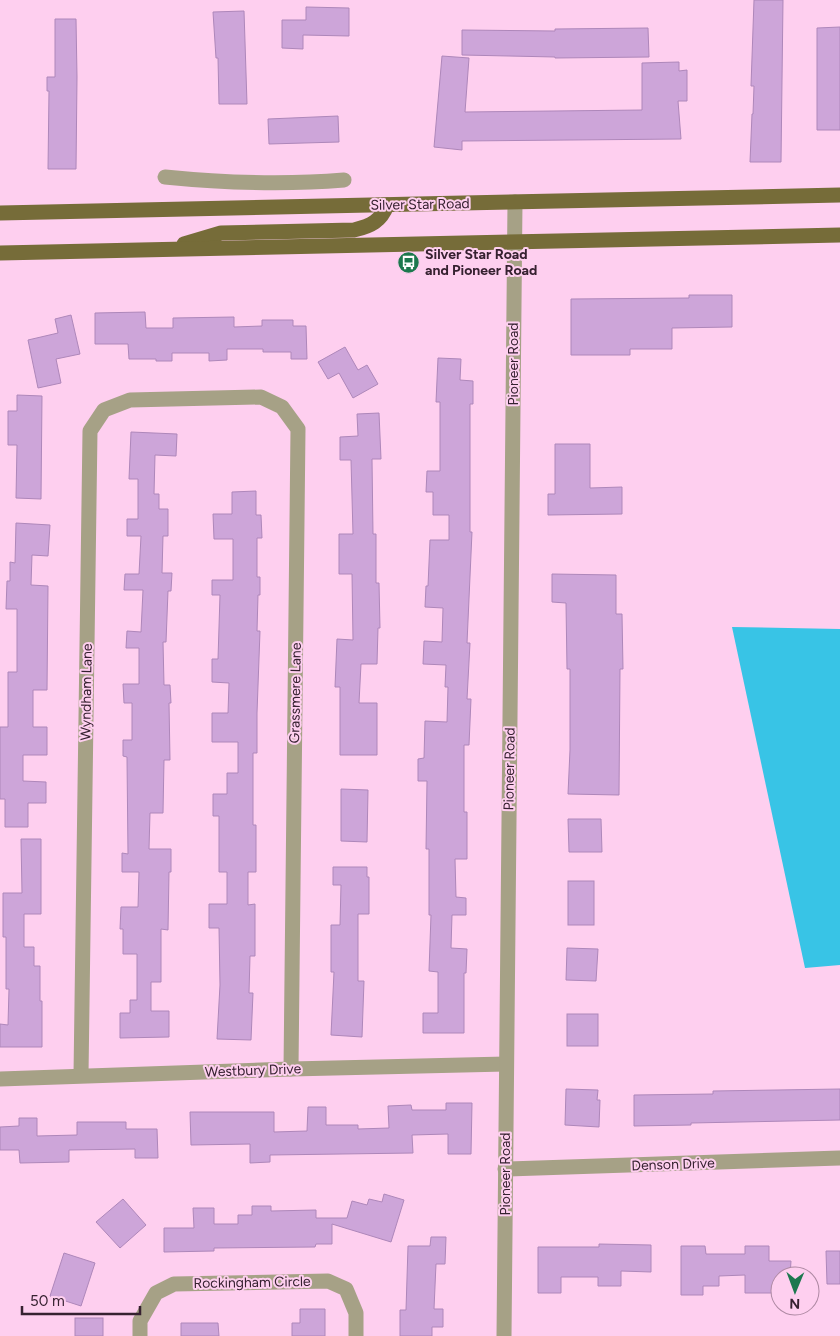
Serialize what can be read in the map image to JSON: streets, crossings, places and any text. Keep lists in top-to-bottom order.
{
  "streets": {
    "main road": ["Silver Star Road"],
    "street": [
      "Pioneer Road",
      "Wyndham Lane",
      "Grassmere Lane",
      "Westbury Drive",
      "Denson Drive",
      "Rockingham Circle"
    ]
  },
  "crossings": [
    ["Silver Star Road", "Pioneer Road"],
    ["Pioneer Road", "Westbury Drive"],
    ["Pioneer Road", "Denson Drive"],
    ["Wyndham Lane", "Grassmere Lane"],
    ["Wyndham Lane", "Westbury Drive"],
    ["Grassmere Lane", "Westbury Drive"]
  ],
  "places": {
    "bus stop": ["Silver Star Road and Pioneer Road"]
  },
  "scale_bar": "50 m",
  "north": "bottom"
}
